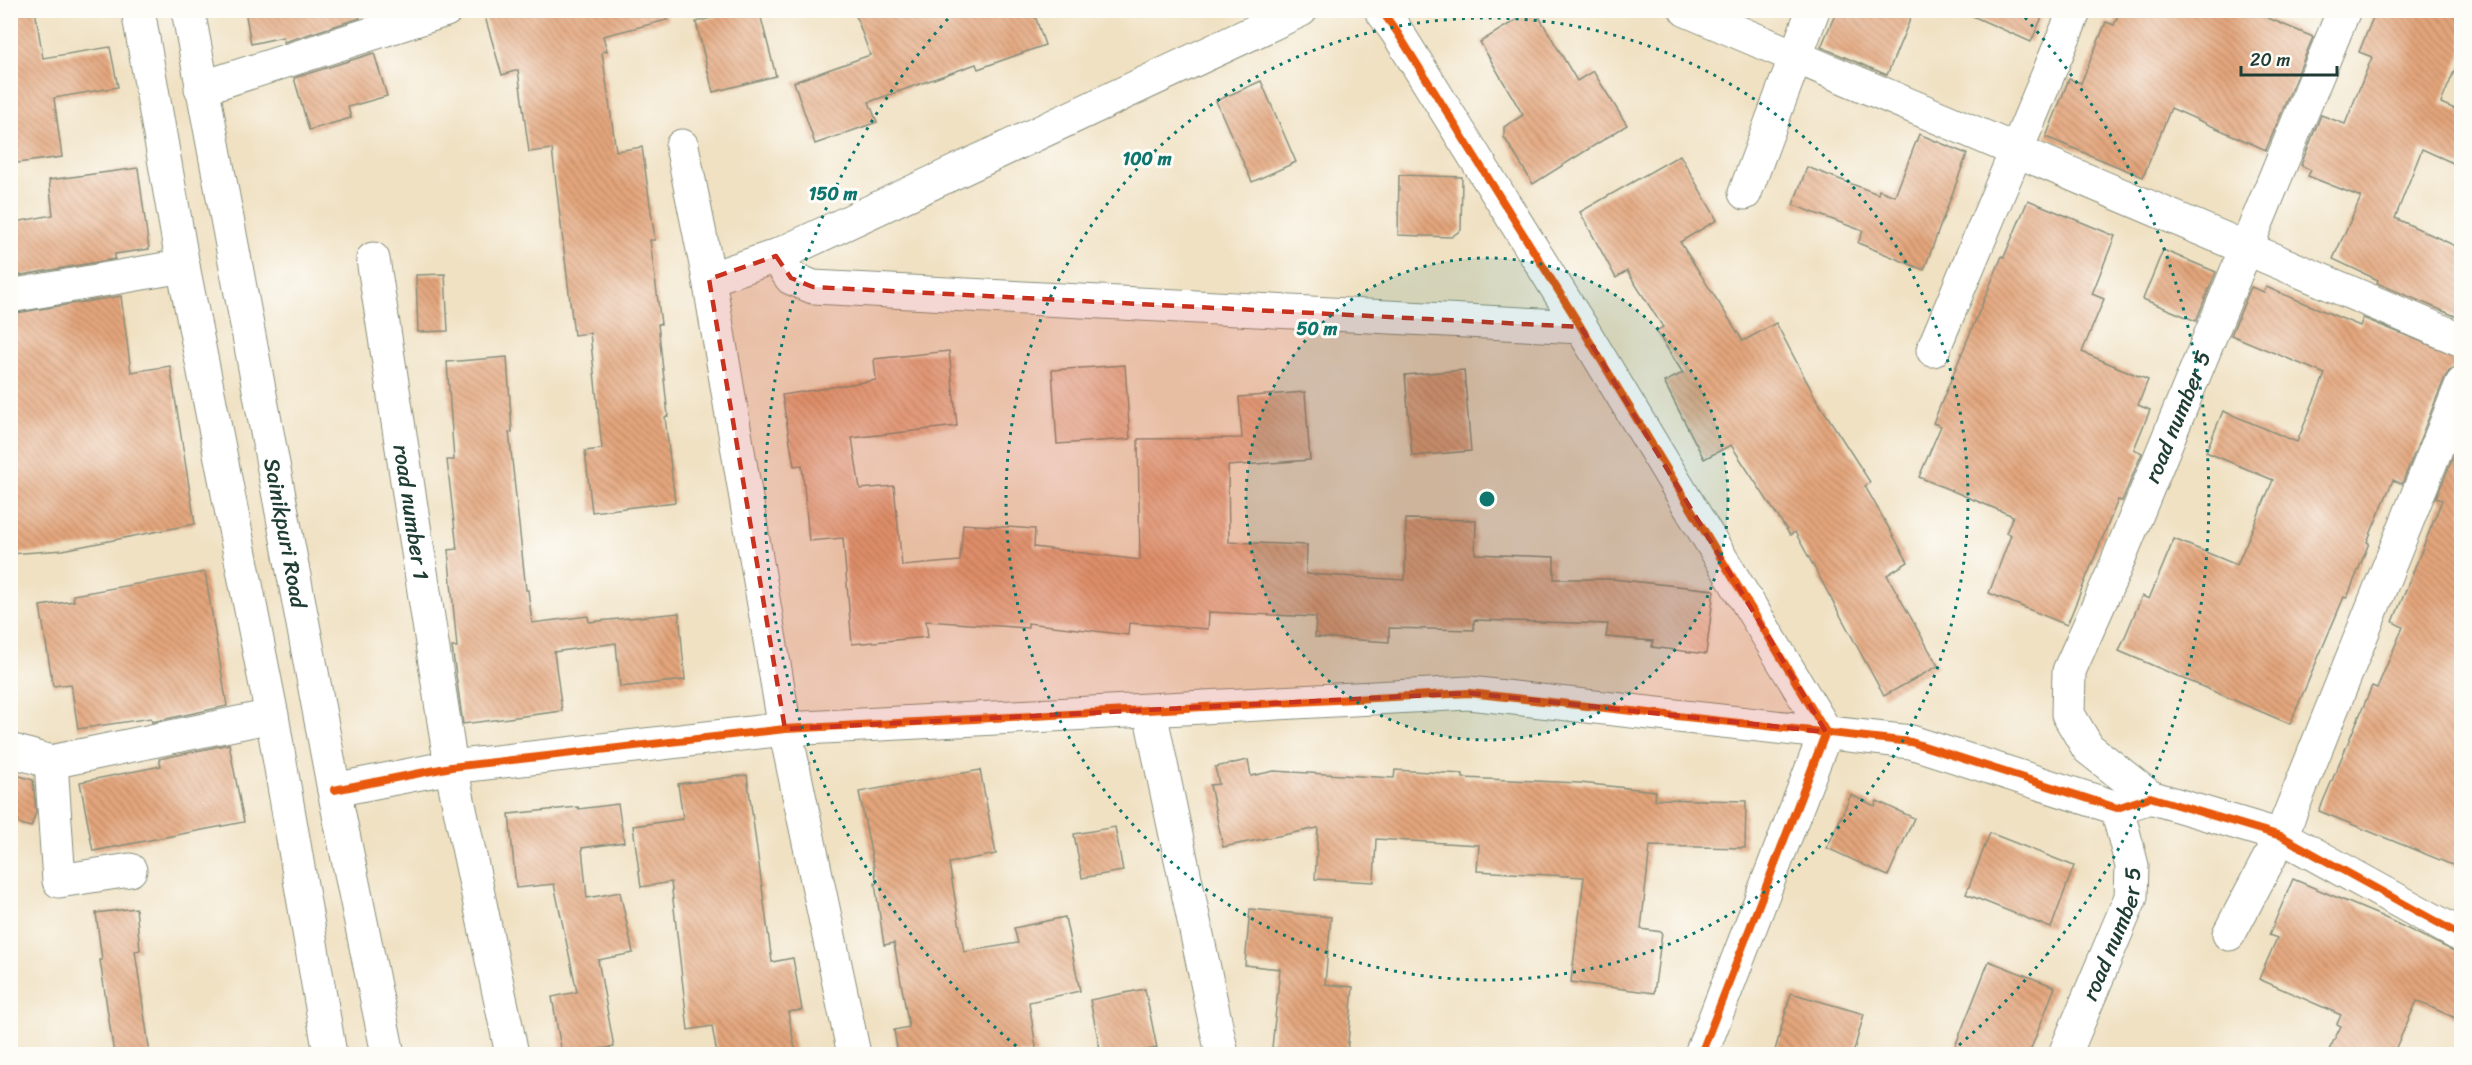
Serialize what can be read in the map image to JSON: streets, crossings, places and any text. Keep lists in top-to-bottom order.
{
  "streets": {
    "street": ["road number 5", "road number 1", "Sainikpuri Road"]
  },
  "scale_bar": "20 m",
  "rings": ["100 m", "150 m", "50 m"]
}
